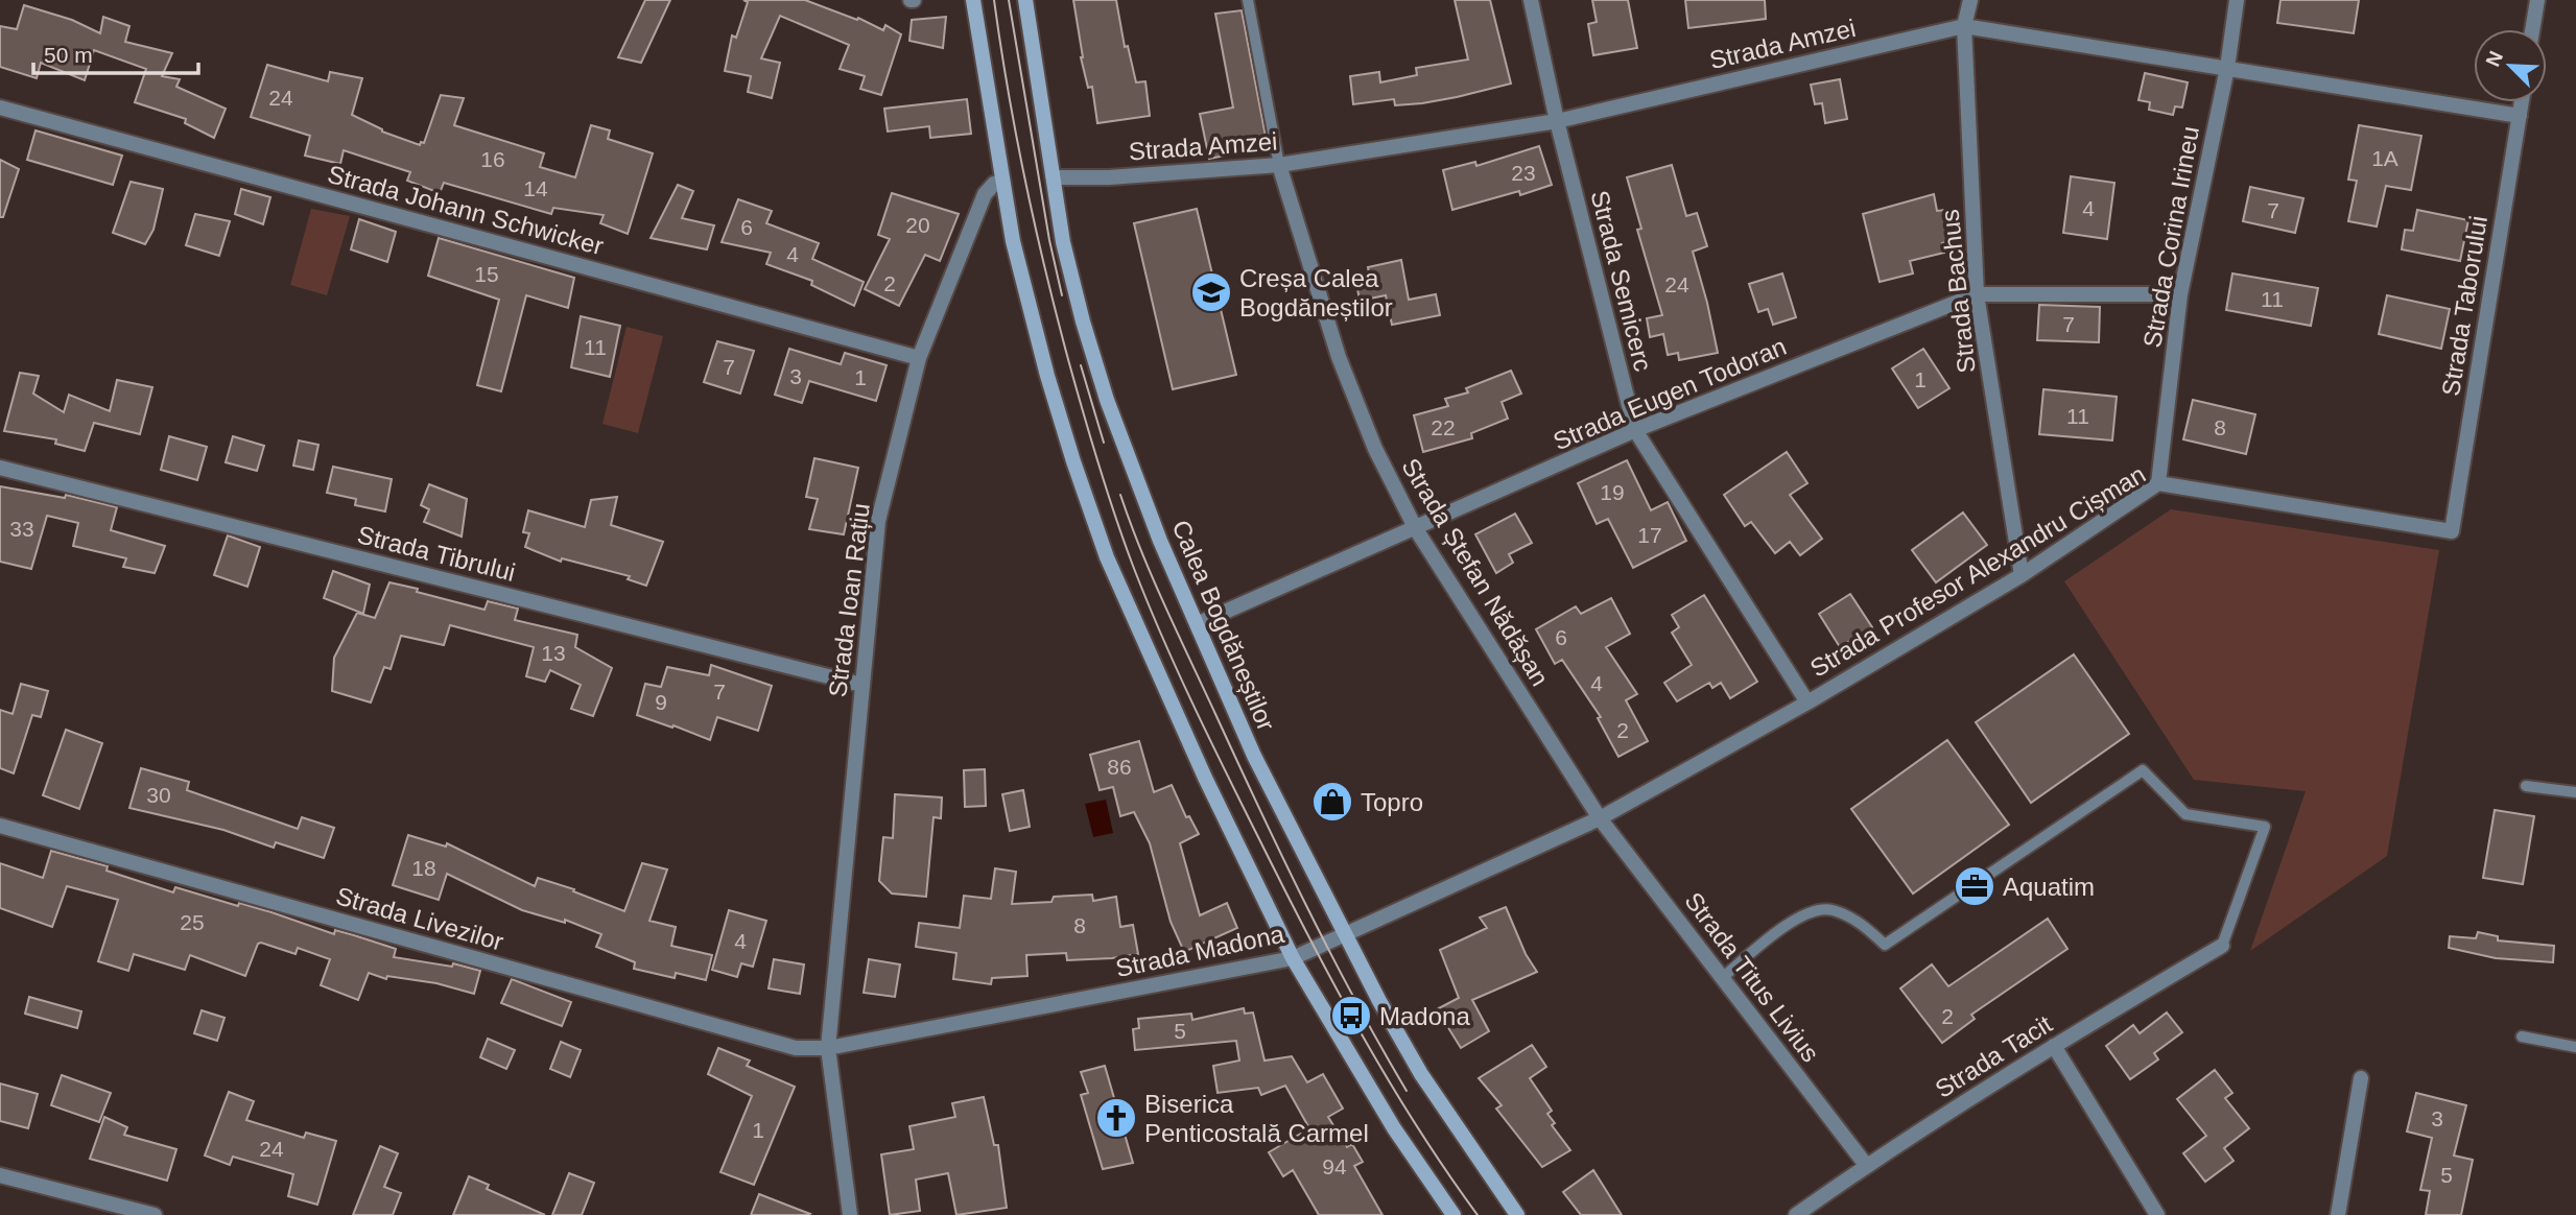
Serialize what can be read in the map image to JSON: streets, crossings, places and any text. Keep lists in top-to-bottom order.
{
  "streets": {
    "main road": ["Calea Bogdăneștilor"],
    "street": [
      "Strada Amzei",
      "Strada Johann Schwicker",
      "Strada Corina Irineu",
      "Strada Semicerc",
      "Strada Bachus",
      "Strada Taborului",
      "Strada Eugen Todoran",
      "Strada Tibrului",
      "Strada Profesor Alexandru Cișman",
      "Strada Ștefan Nădășan",
      "Strada Ioan Rațiu",
      "Strada Livezilor",
      "Strada Madona",
      "Strada Titus Livius",
      "Strada Tacit"
    ]
  },
  "crossings": [
    ["Strada Amzei", "Strada Corina Irineu"],
    ["Strada Amzei", "Strada Semicerc"],
    ["Strada Amzei", "Strada Bachus"],
    ["Strada Amzei", "Strada Taborului"],
    ["Strada Amzei", "Strada Ștefan Nădășan"],
    ["Strada Amzei", "Calea Bogdăneștilor"],
    ["Strada Johann Schwicker", "Strada Ioan Rațiu"],
    ["Strada Corina Irineu", "Strada Eugen Todoran"],
    ["Strada Corina Irineu", "Strada Profesor Alexandru Cișman"],
    ["Strada Semicerc", "Strada Eugen Todoran"],
    ["Strada Semicerc", "Strada Profesor Alexandru Cișman"],
    ["Strada Bachus", "Strada Eugen Todoran"],
    ["Strada Bachus", "Strada Profesor Alexandru Cișman"],
    ["Strada Taborului", "Strada Profesor Alexandru Cișman"],
    ["Strada Eugen Todoran", "Strada Ștefan Nădășan"],
    ["Strada Eugen Todoran", "Calea Bogdăneștilor"],
    ["Strada Tibrului", "Strada Ioan Rațiu"],
    ["Strada Profesor Alexandru Cișman", "Strada Ștefan Nădășan"],
    ["Strada Profesor Alexandru Cișman", "Strada Madona"],
    ["Strada Profesor Alexandru Cișman", "Strada Titus Livius"],
    ["Strada Ștefan Nădășan", "Strada Madona"],
    ["Strada Ștefan Nădășan", "Strada Titus Livius"],
    ["Strada Ioan Rațiu", "Strada Livezilor"],
    ["Strada Ioan Rațiu", "Strada Madona"],
    ["Calea Bogdăneștilor", "Strada Madona"],
    ["Strada Livezilor", "Strada Madona"],
    ["Strada Madona", "Strada Titus Livius"],
    ["Strada Titus Livius", "Strada Tacit"]
  ],
  "places": {
    "school or university": ["Creșa Calea Bogdăneștilor"],
    "shop": ["Topro"],
    "office": ["Aquatim"],
    "bus stop": ["Madona"],
    "church": ["Biserica Penticostală Carmel"]
  },
  "house_numbers": [
    "24",
    "1A",
    "16",
    "23",
    "14",
    "4",
    "7",
    "20",
    "6",
    "4",
    "15",
    "2",
    "24",
    "11",
    "7",
    "11",
    "7",
    "3",
    "1",
    "1",
    "11",
    "22",
    "8",
    "19",
    "33",
    "17",
    "6",
    "13",
    "4",
    "7",
    "9",
    "2",
    "86",
    "30",
    "18",
    "25",
    "8",
    "4",
    "2",
    "5",
    "3",
    "1",
    "24",
    "94",
    "5"
  ],
  "scale_bar": "50 m",
  "north": "top left"
}
